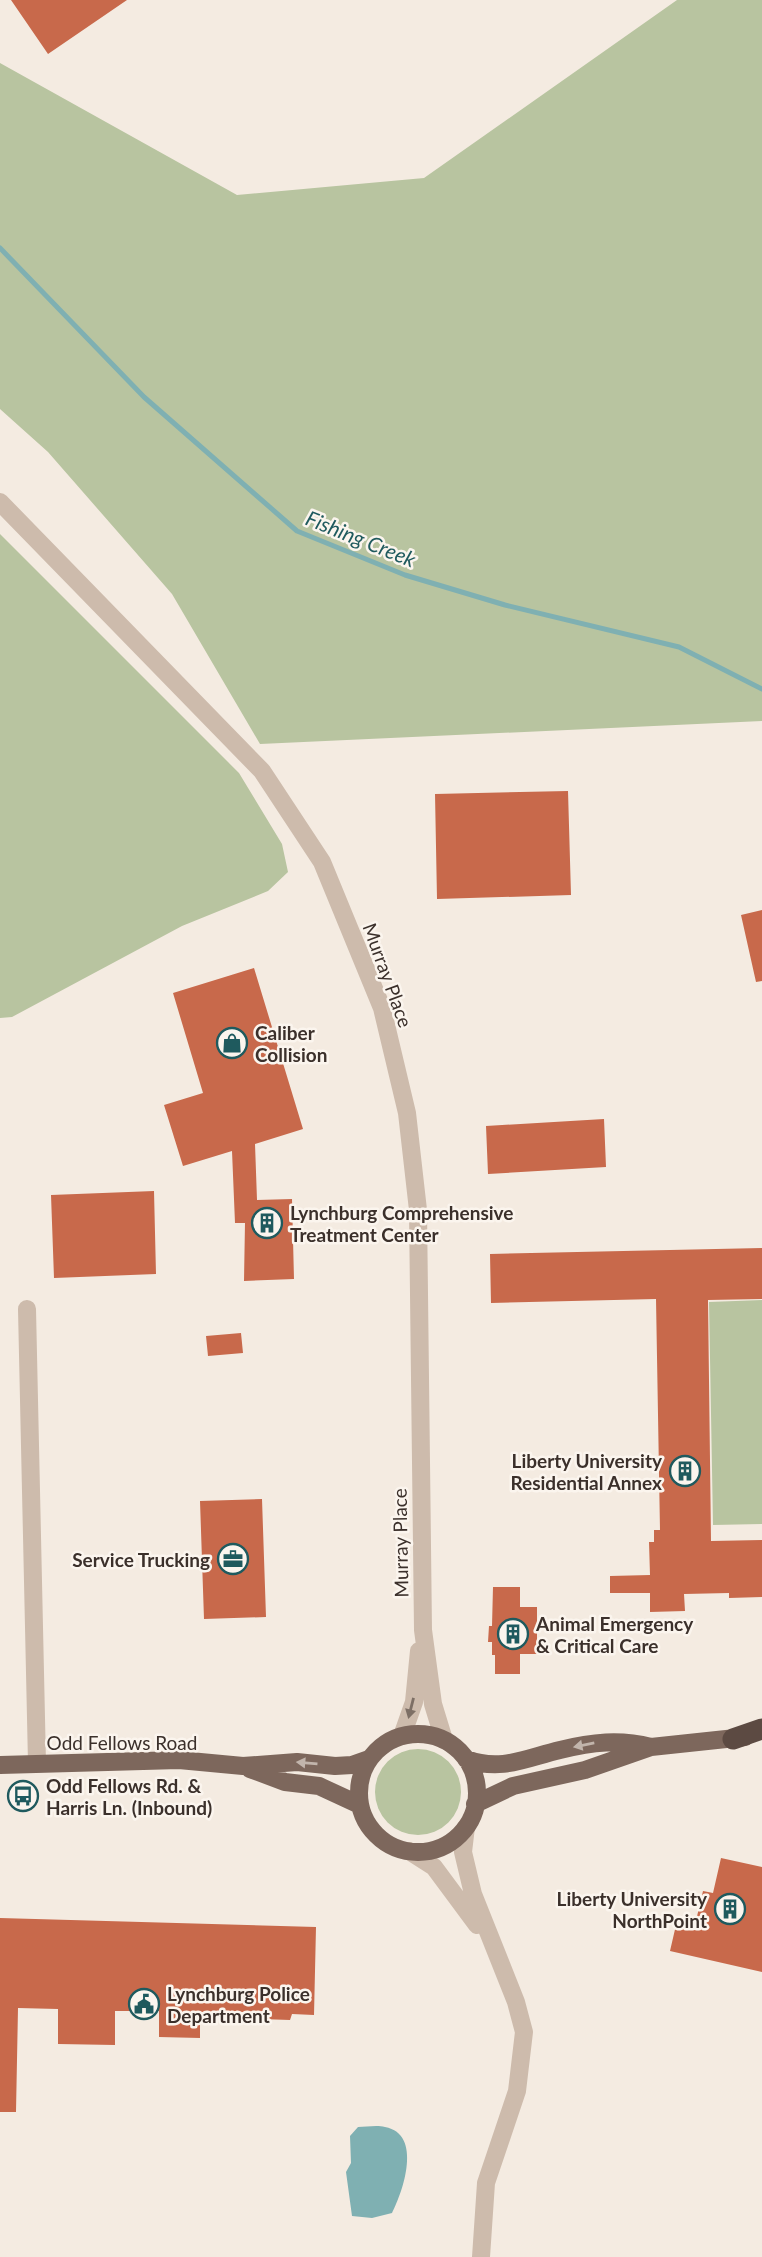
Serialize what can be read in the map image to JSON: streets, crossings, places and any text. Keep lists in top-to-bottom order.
{
  "streets": {
    "main road": ["Odd Fellows Road"],
    "street": ["Murray Place"]
  },
  "crossings": [
    ["Murray Place", "Odd Fellows Road"]
  ],
  "water": ["Fishing Creek"],
  "places": {
    "shop": ["Caliber Collision"],
    "building": [
      "Lynchburg Comprehensive Treatment Center",
      "Liberty University Residential Annex",
      "Animal Emergency & Critical Care",
      "Liberty University NorthPoint"
    ],
    "office": ["Service Trucking"],
    "bus stop": ["Odd Fellows Rd. & Harris Ln. (Inbound)"],
    "public building": ["Lynchburg Police Department"]
  }
}
